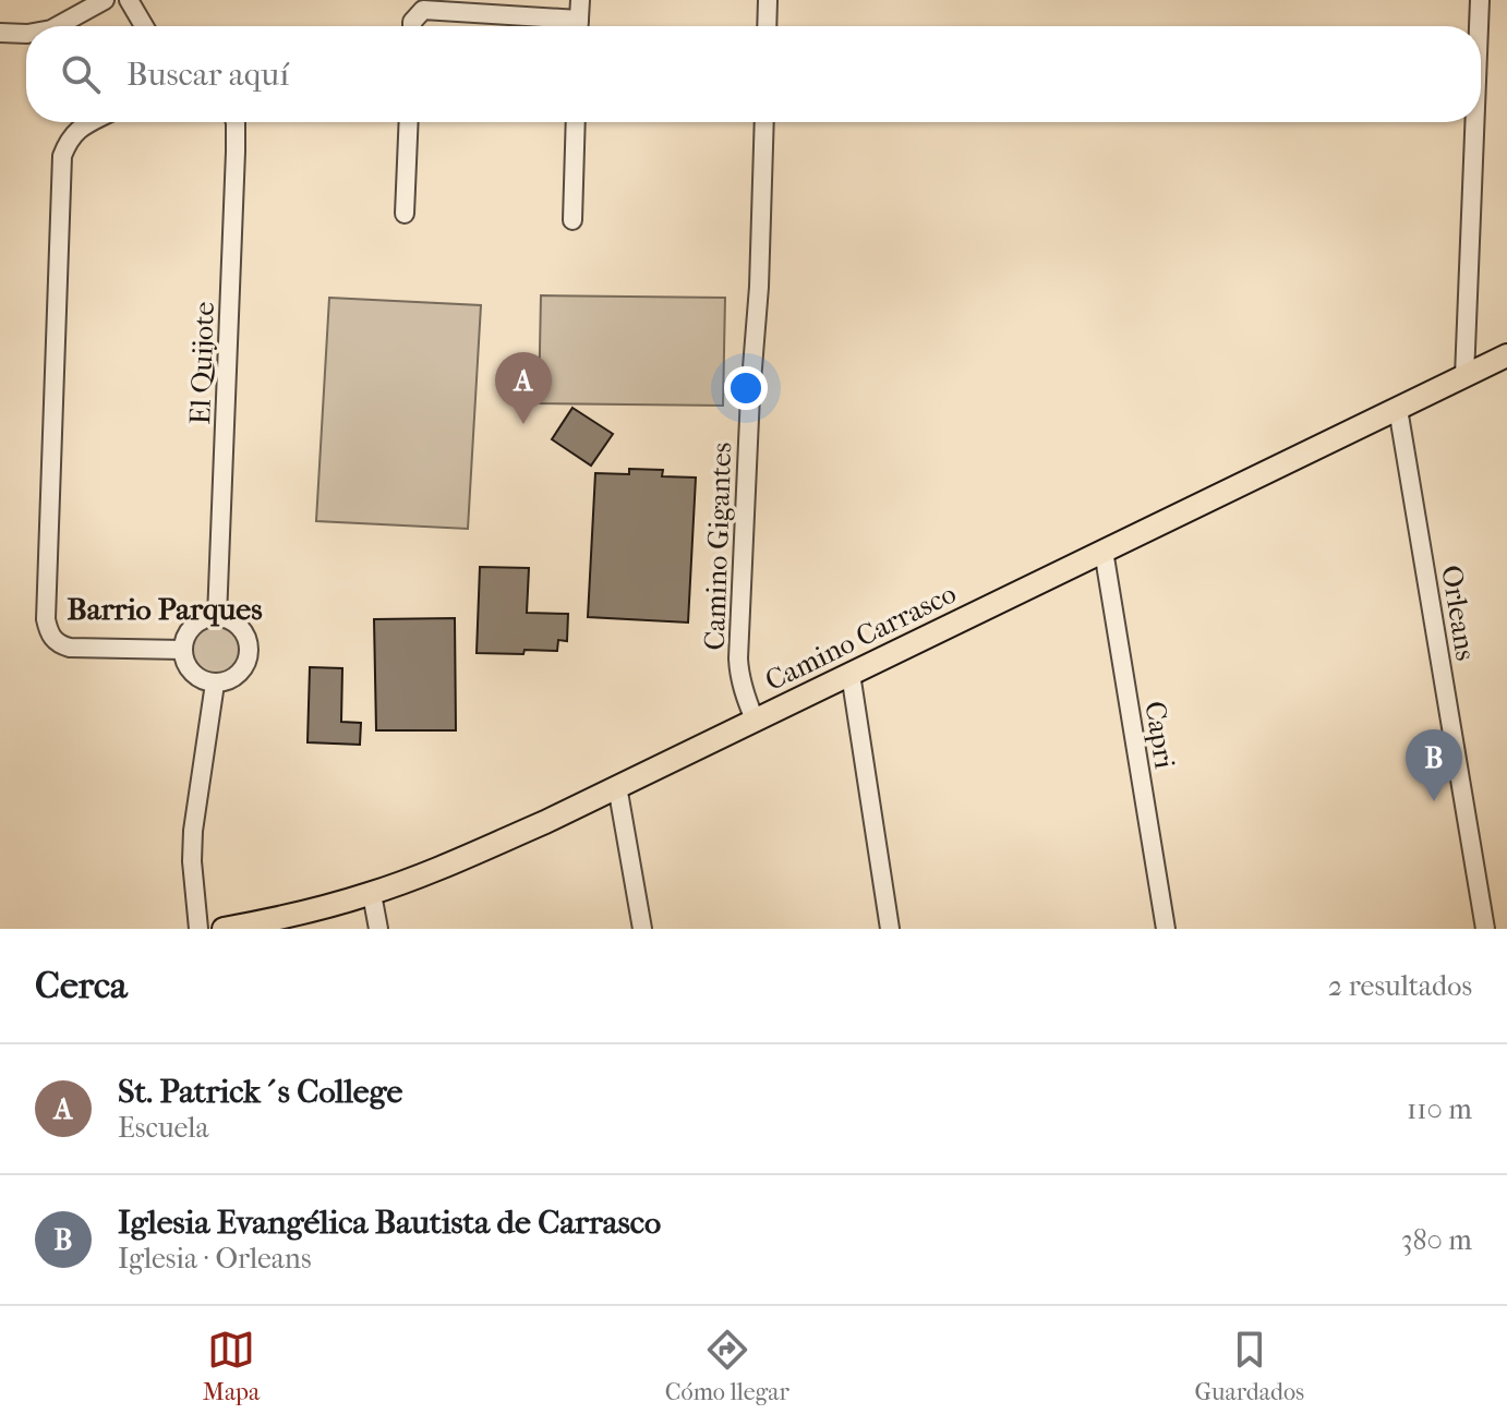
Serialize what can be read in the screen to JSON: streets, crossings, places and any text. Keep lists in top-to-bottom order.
{
  "streets": {
    "main road": ["Camino Carrasco"],
    "street": [
      "El Quijote",
      "Camino Gigantes",
      "Orleans",
      "Capri"
    ]
  },
  "crossings": [
    ["Camino Gigantes", "Camino Carrasco"],
    ["Orleans", "Camino Carrasco"],
    ["Camino Carrasco", "Capri"]
  ],
  "districts": ["Barrio Parques"],
  "page": {
    "search": "Buscar aquí",
    "pins": ["A", "B"],
    "heading": ["Cerca", "2 resultados"],
    "list": [
      {
        "mark": "A",
        "name": "St. Patrick´s College",
        "note": "Escuela",
        "value": "110 m"
      },
      {
        "mark": "B",
        "name": "Iglesia Evangélica Bautista de Carrasco",
        "note": "Iglesia · Orleans",
        "value": "380 m"
      }
    ],
    "nav": ["Mapa", "Cómo llegar", "Guardados"]
  }
}
